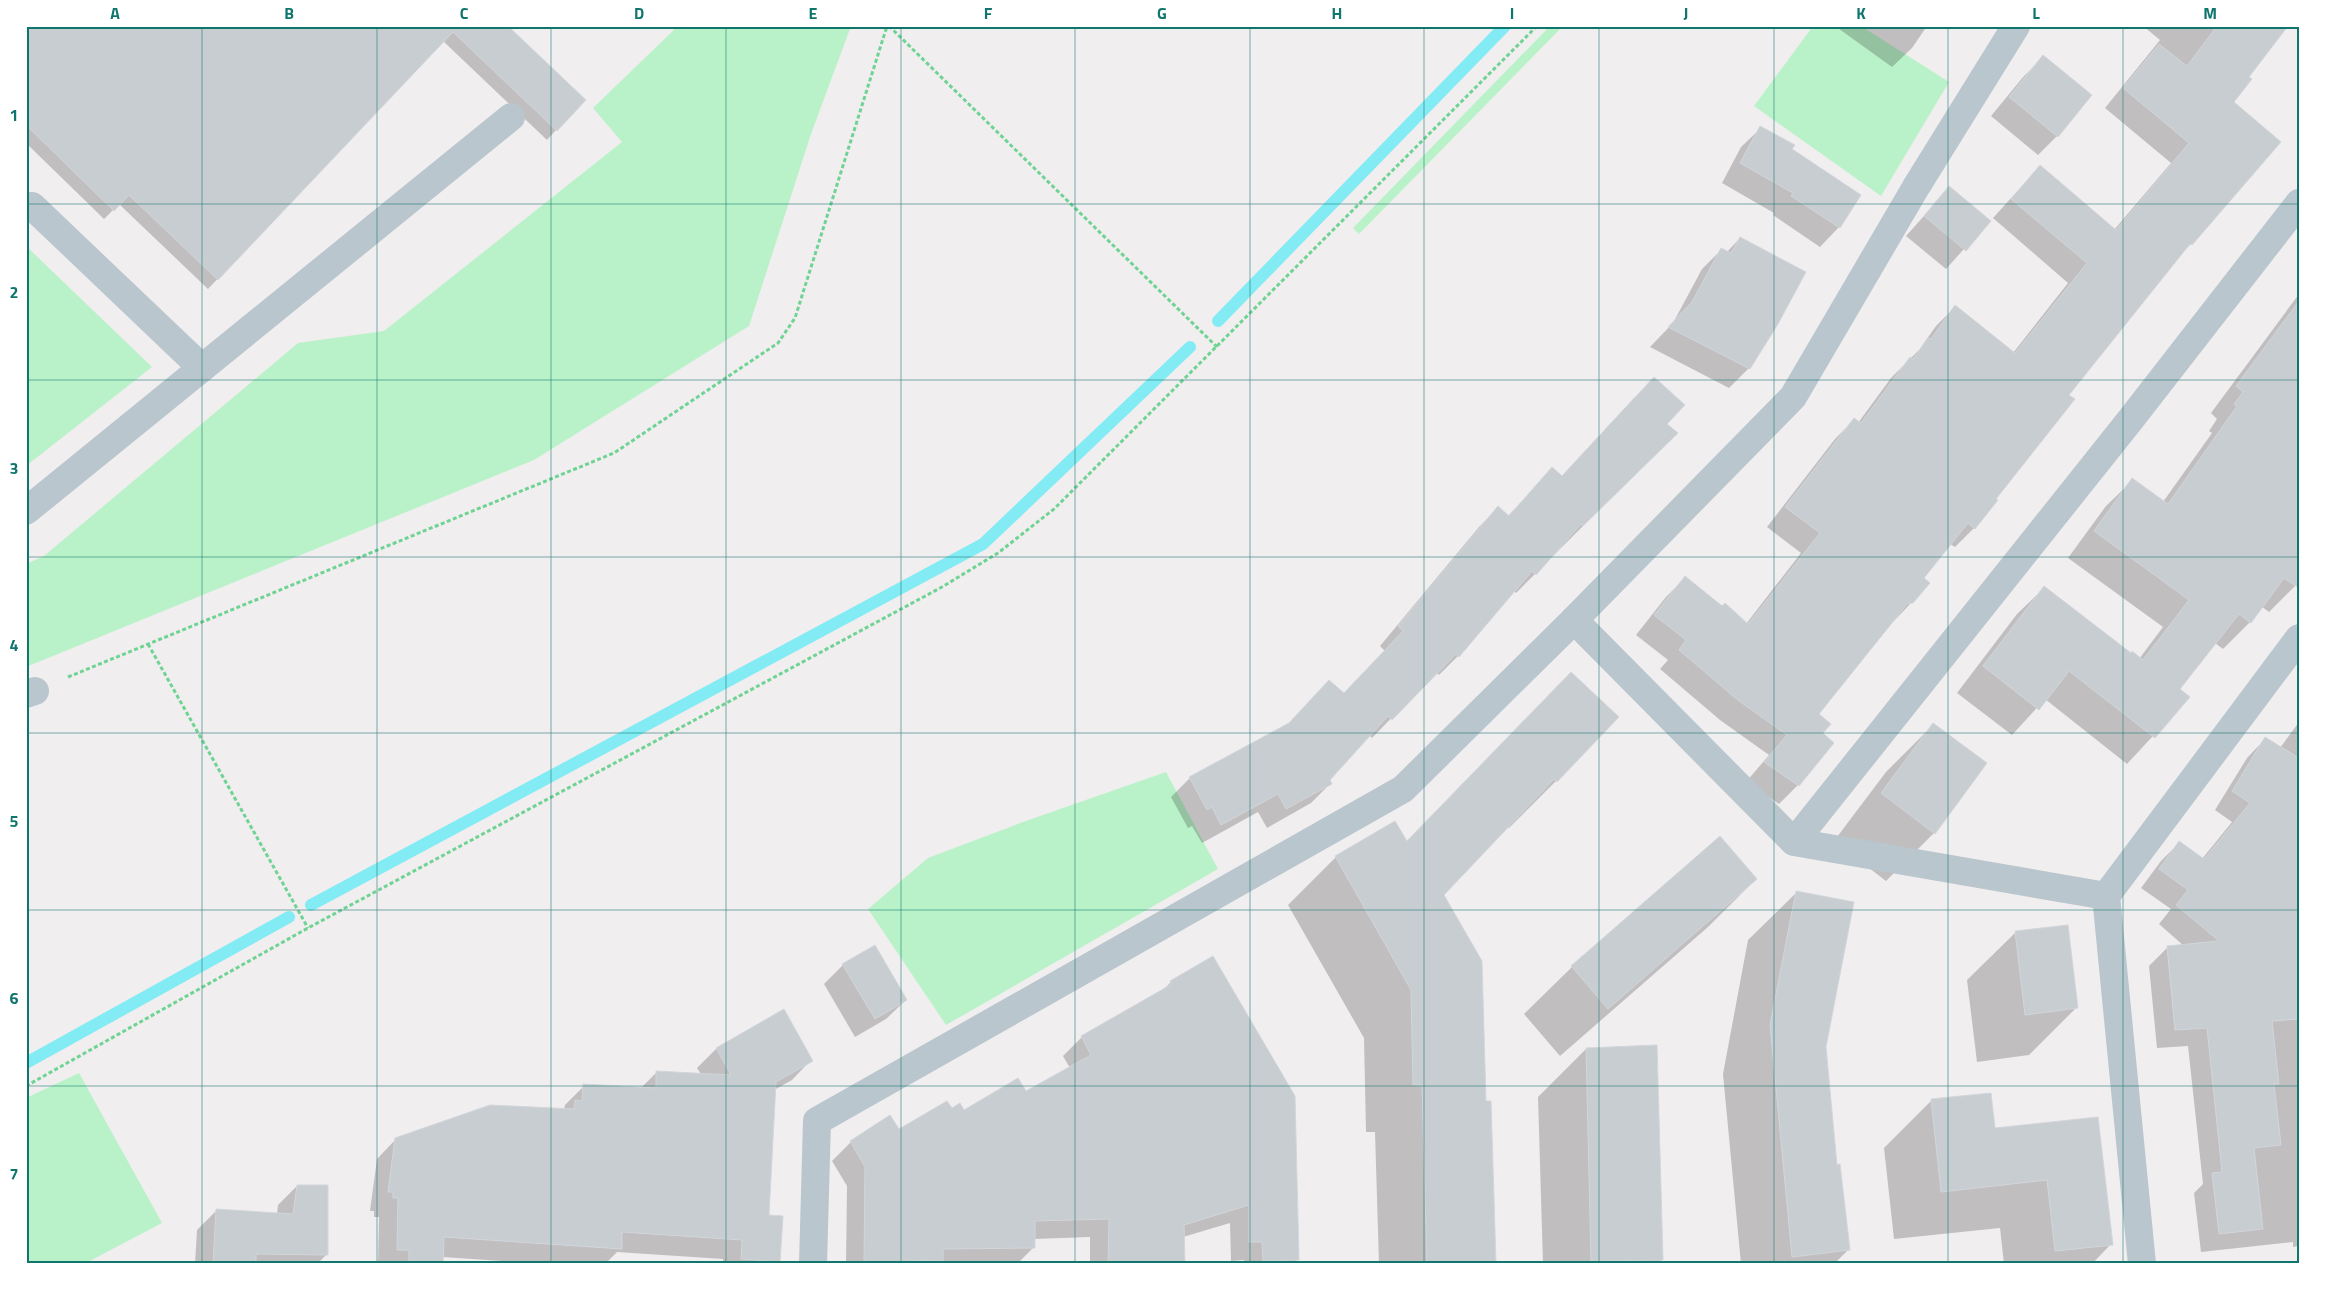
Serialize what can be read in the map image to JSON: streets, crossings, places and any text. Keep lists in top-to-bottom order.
{
  "grid": {
    "columns": [
      "A",
      "B",
      "C",
      "D",
      "E",
      "F",
      "G",
      "H",
      "I",
      "J",
      "K",
      "L",
      "M"
    ],
    "rows": [
      "1",
      "2",
      "3",
      "4",
      "5",
      "6",
      "7"
    ]
  }
}
